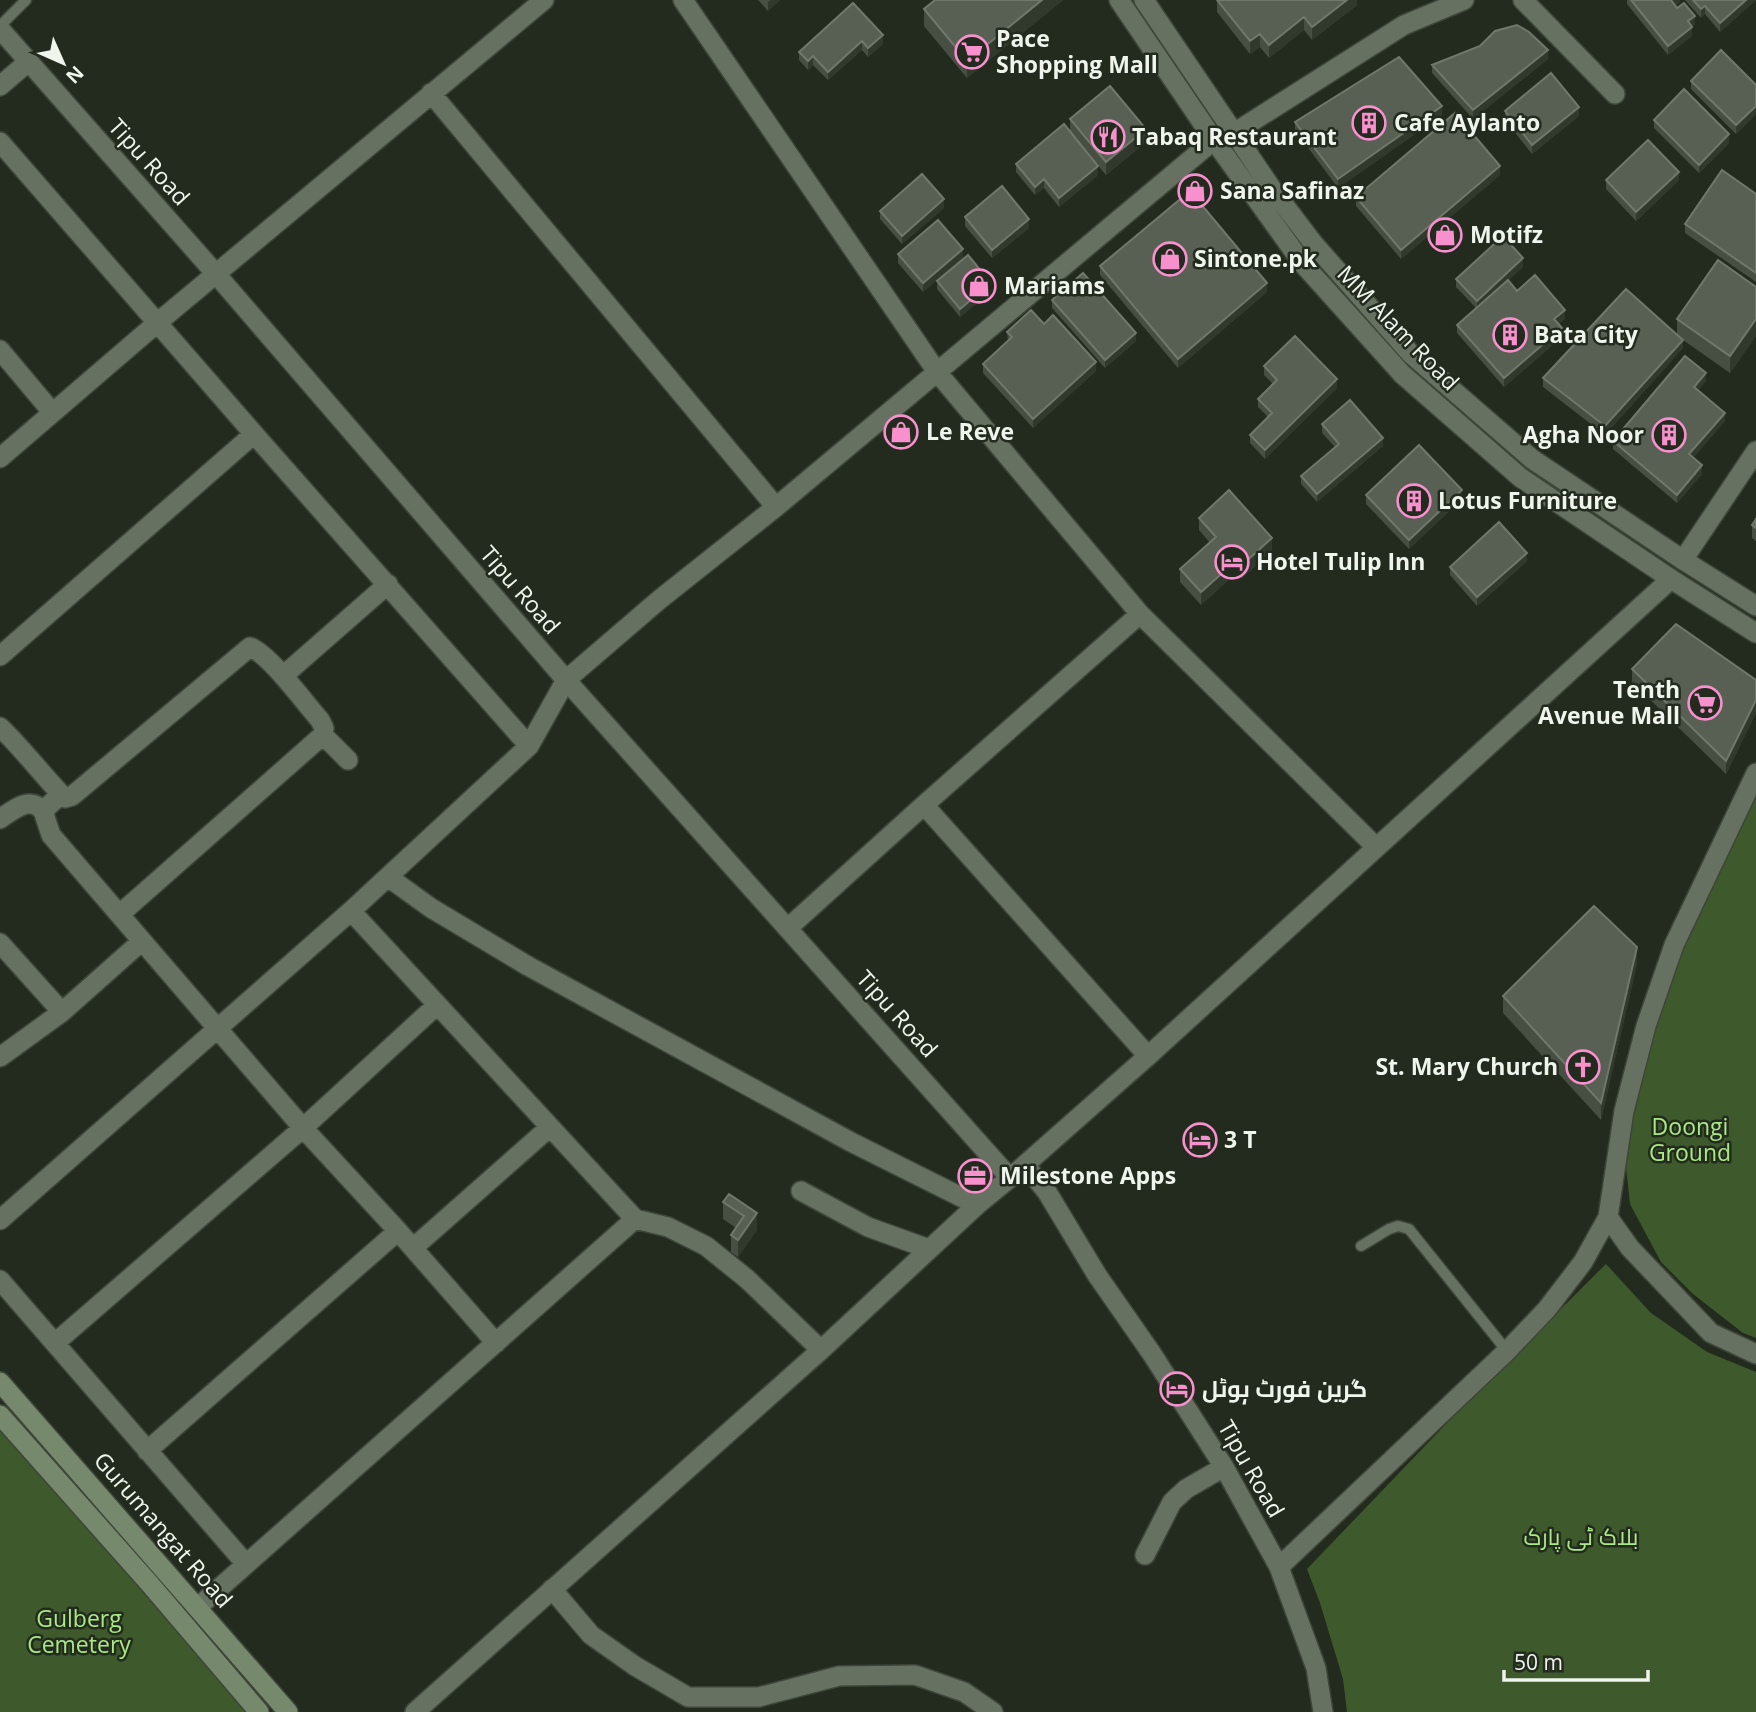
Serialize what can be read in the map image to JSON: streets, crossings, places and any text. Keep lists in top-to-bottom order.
{
  "streets": {
    "main road": ["Gurumangat Road"],
    "street": ["Tipu Road", "MM Alam Road"]
  },
  "parks": ["Doongi Ground", "بلاک ٹی پارک", "Gulberg Cemetery"],
  "places": {
    "supermarket": ["Pace Shopping Mall", "Tenth Avenue Mall"],
    "building": [
      "Cafe Aylanto",
      "Bata City",
      "Agha Noor",
      "Lotus Furniture"
    ],
    "restaurant": ["Tabaq Restaurant"],
    "shop": [
      "Sana Safinaz",
      "Motifz",
      "Sintone.pk",
      "Mariams",
      "Le Reve"
    ],
    "hotel": ["Hotel Tulip Inn", "3 T", "گرین فورٹ ہوٹل"],
    "church": ["St. Mary Church"],
    "office": ["Milestone Apps"]
  },
  "scale_bar": "50 m",
  "north": "bottom right"
}
